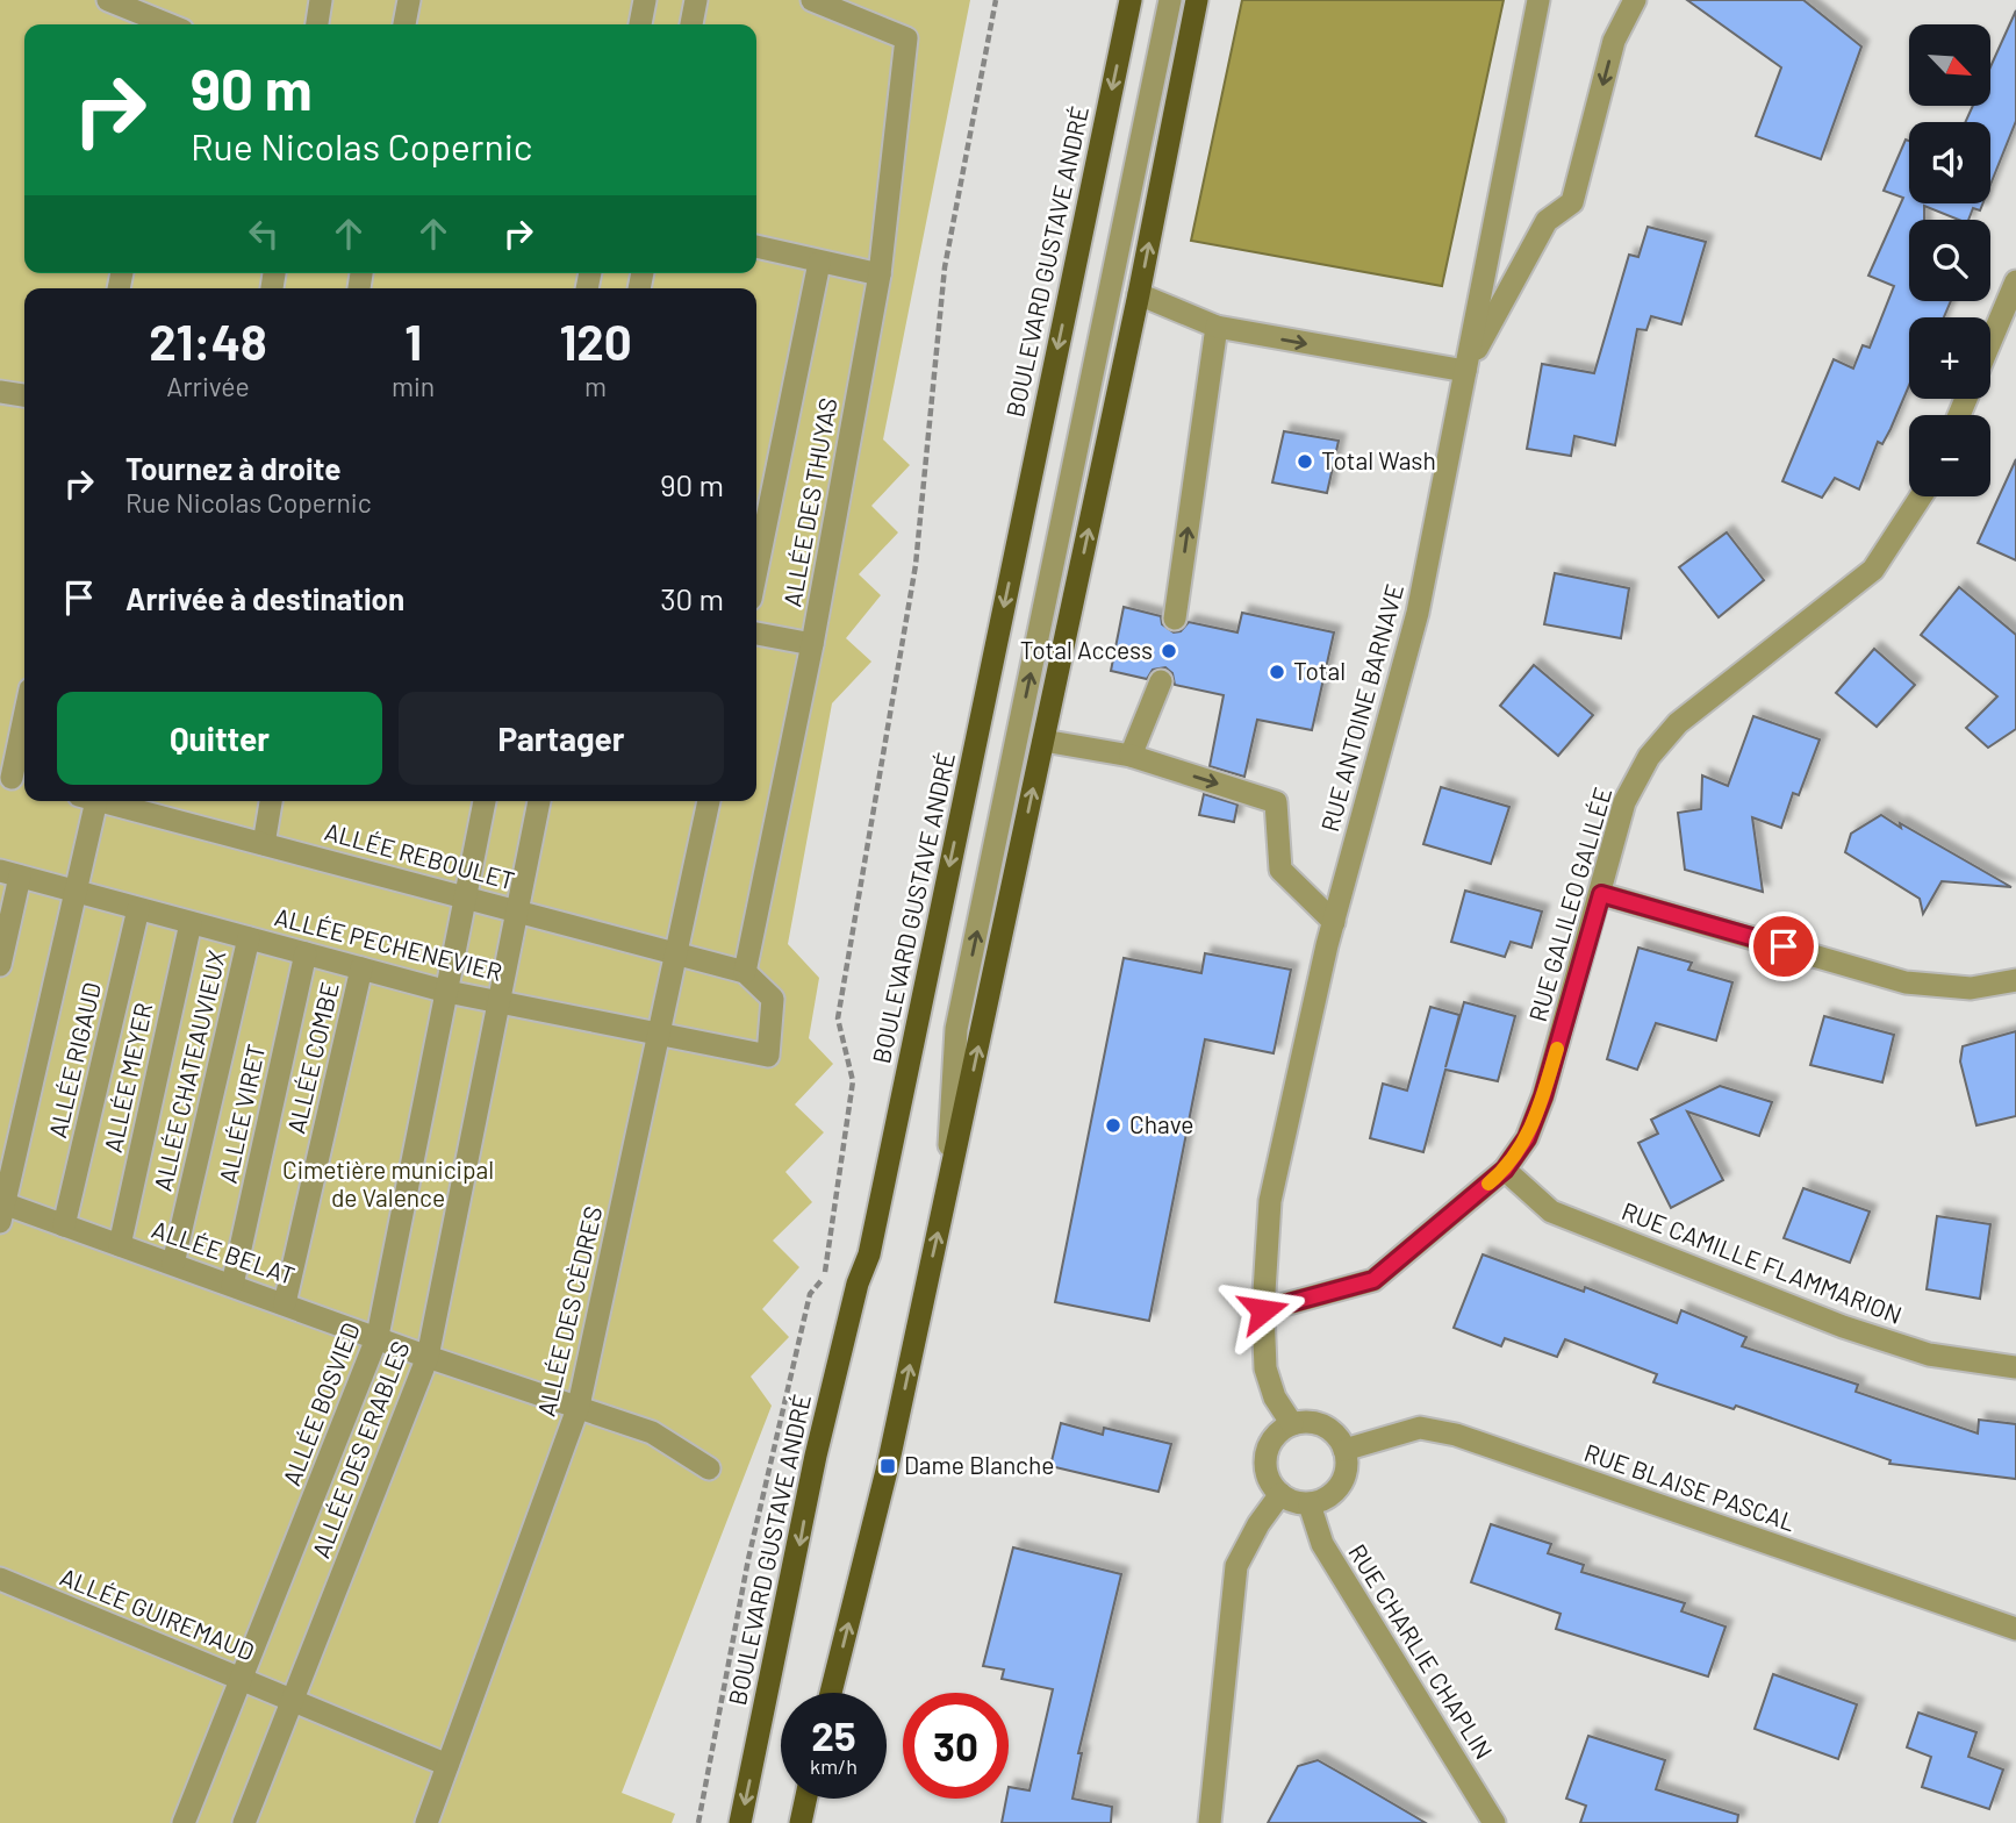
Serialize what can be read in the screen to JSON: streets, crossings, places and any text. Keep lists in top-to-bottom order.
{
  "streets": {
    "main road": ["BOULEVARD GUSTAVE ANDRÉ"],
    "street": [
      "ALLÉE DES THUYAS",
      "RUE ANTOINE BARNAVE",
      "ALLÉE REBOULET",
      "RUE GALILEO GALILÉE",
      "ALLÉE PECHENEVIER",
      "ALLÉE COMBE",
      "ALLÉE RIGAUD",
      "ALLÉE CHATEAUVIEUX",
      "ALLÉE MEYER",
      "ALLÉE VIRET",
      "ALLÉE BELAT",
      "RUE CAMILLE FLAMMARION",
      "ALLÉE DES CÈDRES",
      "ALLÉE BOSVIED",
      "ALLÉE DES ERABLES",
      "RUE BLAISE PASCAL",
      "ALLÉE GUIREMAUD",
      "RUE CHARLIE CHAPLIN"
    ]
  },
  "crossings": [
    ["ALLÉE DES THUYAS", "ALLÉE REBOULET"],
    ["ALLÉE DES THUYAS", "ALLÉE PECHENEVIER"],
    ["RUE ANTOINE BARNAVE", "RUE GALILEO GALILÉE"],
    ["RUE ANTOINE BARNAVE", "RUE BLAISE PASCAL"],
    ["RUE ANTOINE BARNAVE", "RUE CHARLIE CHAPLIN"],
    ["ALLÉE REBOULET", "ALLÉE PECHENEVIER"],
    ["ALLÉE REBOULET", "ALLÉE DES CÈDRES"],
    ["ALLÉE REBOULET", "ALLÉE BOSVIED"],
    ["ALLÉE REBOULET", "ALLÉE DES ERABLES"],
    ["RUE GALILEO GALILÉE", "RUE CAMILLE FLAMMARION"],
    ["ALLÉE PECHENEVIER", "ALLÉE COMBE"],
    ["ALLÉE PECHENEVIER", "ALLÉE RIGAUD"],
    ["ALLÉE PECHENEVIER", "ALLÉE CHATEAUVIEUX"],
    ["ALLÉE PECHENEVIER", "ALLÉE MEYER"],
    ["ALLÉE PECHENEVIER", "ALLÉE VIRET"],
    ["ALLÉE PECHENEVIER", "ALLÉE DES CÈDRES"],
    ["ALLÉE PECHENEVIER", "ALLÉE BOSVIED"],
    ["ALLÉE PECHENEVIER", "ALLÉE DES ERABLES"],
    ["ALLÉE COMBE", "ALLÉE BELAT"],
    ["ALLÉE RIGAUD", "ALLÉE BELAT"],
    ["ALLÉE CHATEAUVIEUX", "ALLÉE BELAT"],
    ["ALLÉE MEYER", "ALLÉE BELAT"],
    ["ALLÉE VIRET", "ALLÉE BELAT"],
    ["ALLÉE BELAT", "ALLÉE DES CÈDRES"],
    ["ALLÉE BELAT", "ALLÉE BOSVIED"],
    ["ALLÉE BELAT", "ALLÉE DES ERABLES"],
    ["ALLÉE DES CÈDRES", "ALLÉE GUIREMAUD"],
    ["ALLÉE BOSVIED", "ALLÉE GUIREMAUD"],
    ["ALLÉE DES ERABLES", "ALLÉE GUIREMAUD"],
    ["RUE BLAISE PASCAL", "RUE CHARLIE CHAPLIN"]
  ],
  "parks": ["Cimetière municipal de Valence"],
  "places": {
    "other": [
      "Total Wash",
      "Total Access",
      "Total",
      "Chave"
    ],
    "transit": ["Dame Blanche"]
  },
  "north": "bottom right",
  "page": {
    "map_buttons": ["+", "−"],
    "turn": ["90 m", "Rue Nicolas Copernic"],
    "eta": [
      "21:48",
      "Arrivée",
      "1",
      "min",
      "120",
      "m"
    ],
    "list": [
      {
        "name": "Tournez à droite",
        "note": "Rue Nicolas Copernic",
        "value": "90 m"
      },
      {
        "name": "Arrivée à destination",
        "value": "30 m"
      }
    ],
    "buttons": ["Quitter", "Partager"],
    "speed": "25 km/h",
    "limit": "30"
  }
}
